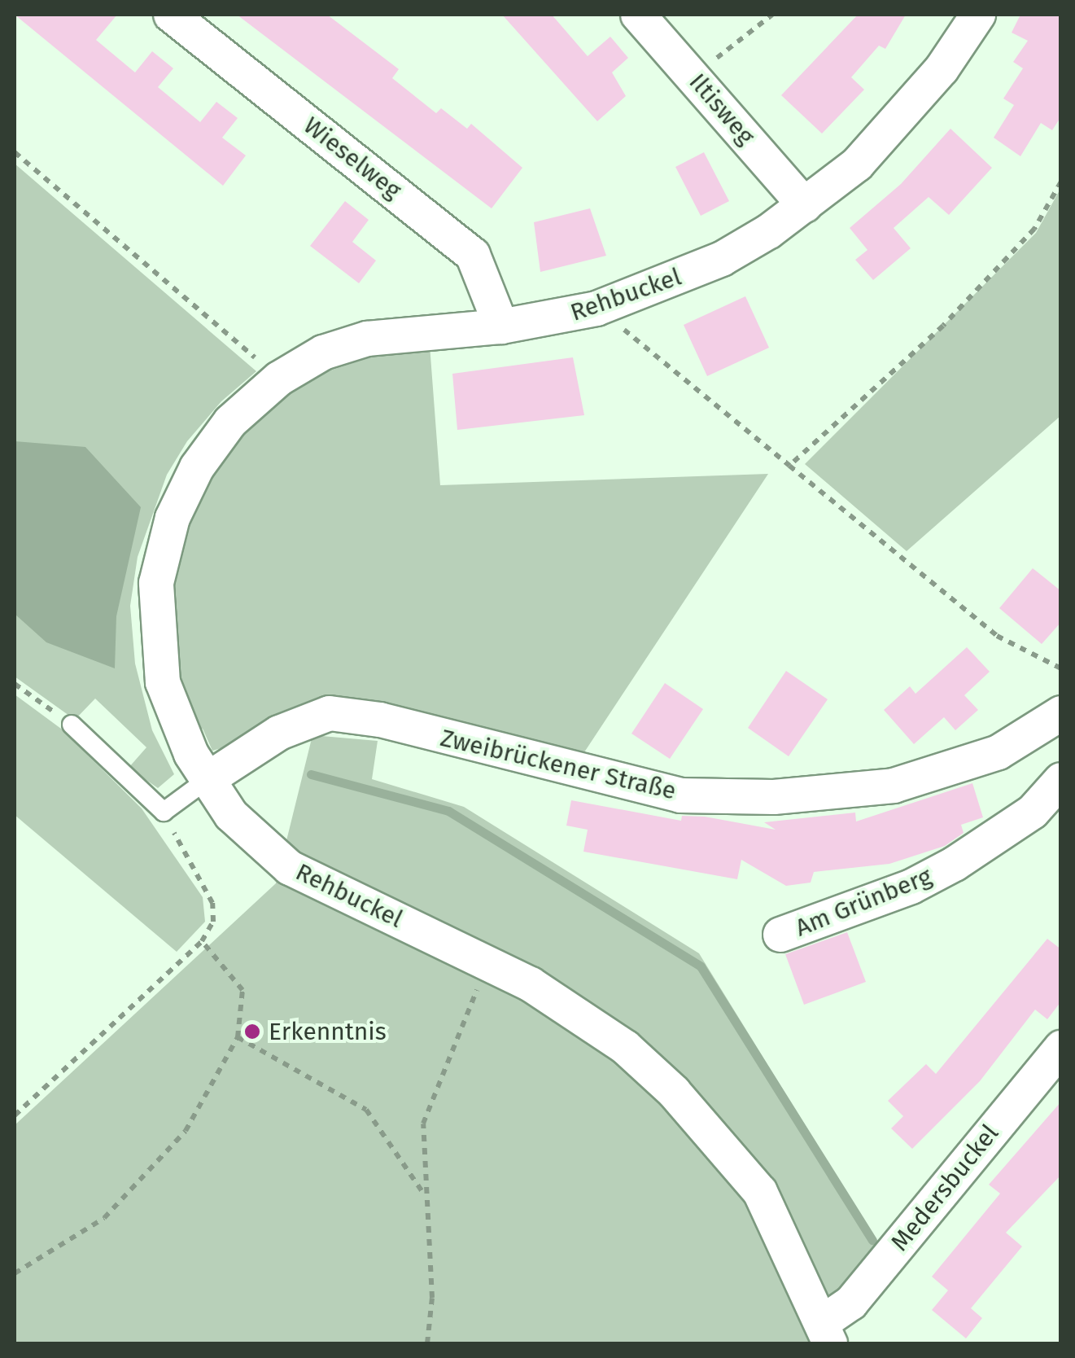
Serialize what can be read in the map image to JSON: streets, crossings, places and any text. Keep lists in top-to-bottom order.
{
  "streets": {
    "street": [
      "Iltisweg",
      "Wieselweg",
      "Rehbuckel",
      "Zweibrückener Straße",
      "Am Grünberg",
      "Medersbuckel"
    ]
  },
  "crossings": [
    ["Iltisweg", "Rehbuckel"],
    ["Wieselweg", "Rehbuckel"],
    ["Rehbuckel", "Zweibrückener Straße"],
    ["Rehbuckel", "Medersbuckel"]
  ],
  "places": ["Erkenntnis"]
}
